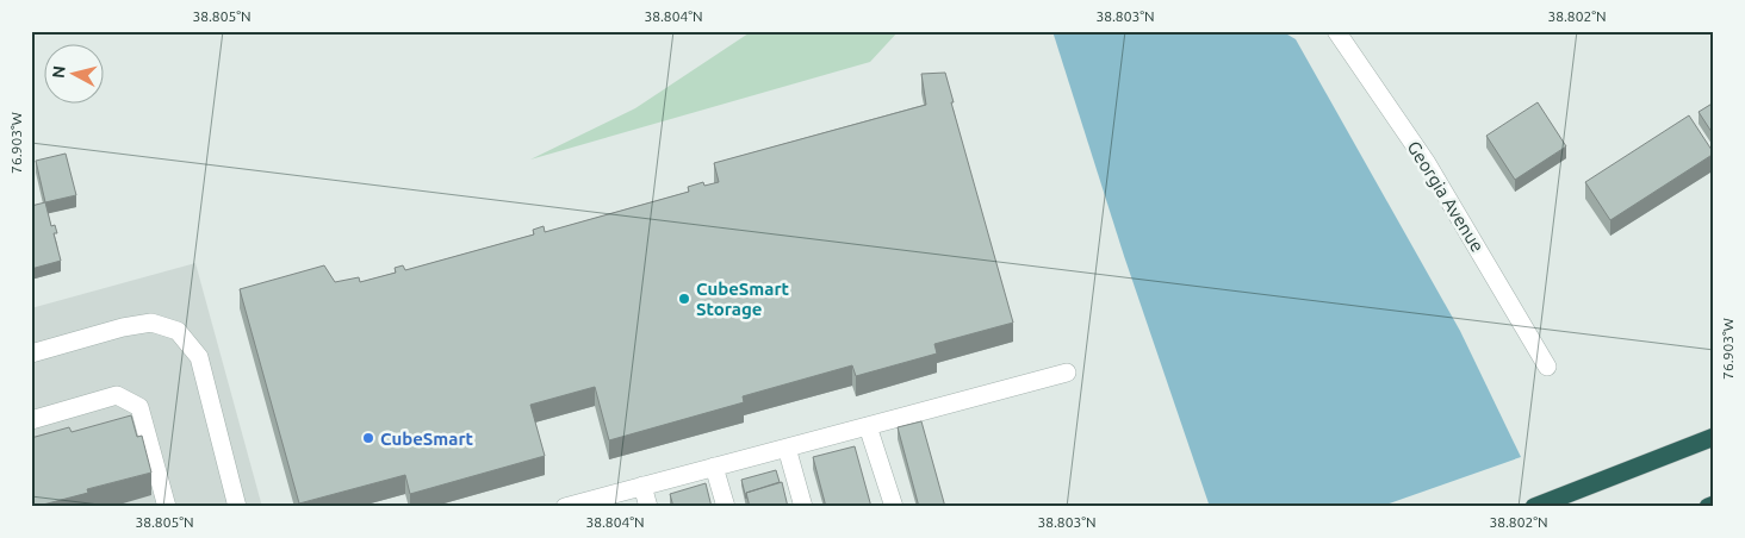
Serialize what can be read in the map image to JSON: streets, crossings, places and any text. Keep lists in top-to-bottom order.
{
  "streets": {
    "street": ["Georgia Avenue"]
  },
  "places": ["CubeSmart Storage", "CubeSmart"],
  "north": "left",
  "coordinates": [
    "38.805°N",
    "38.804°N",
    "38.803°N",
    "38.802°N",
    "76.903°W"
  ]
}
